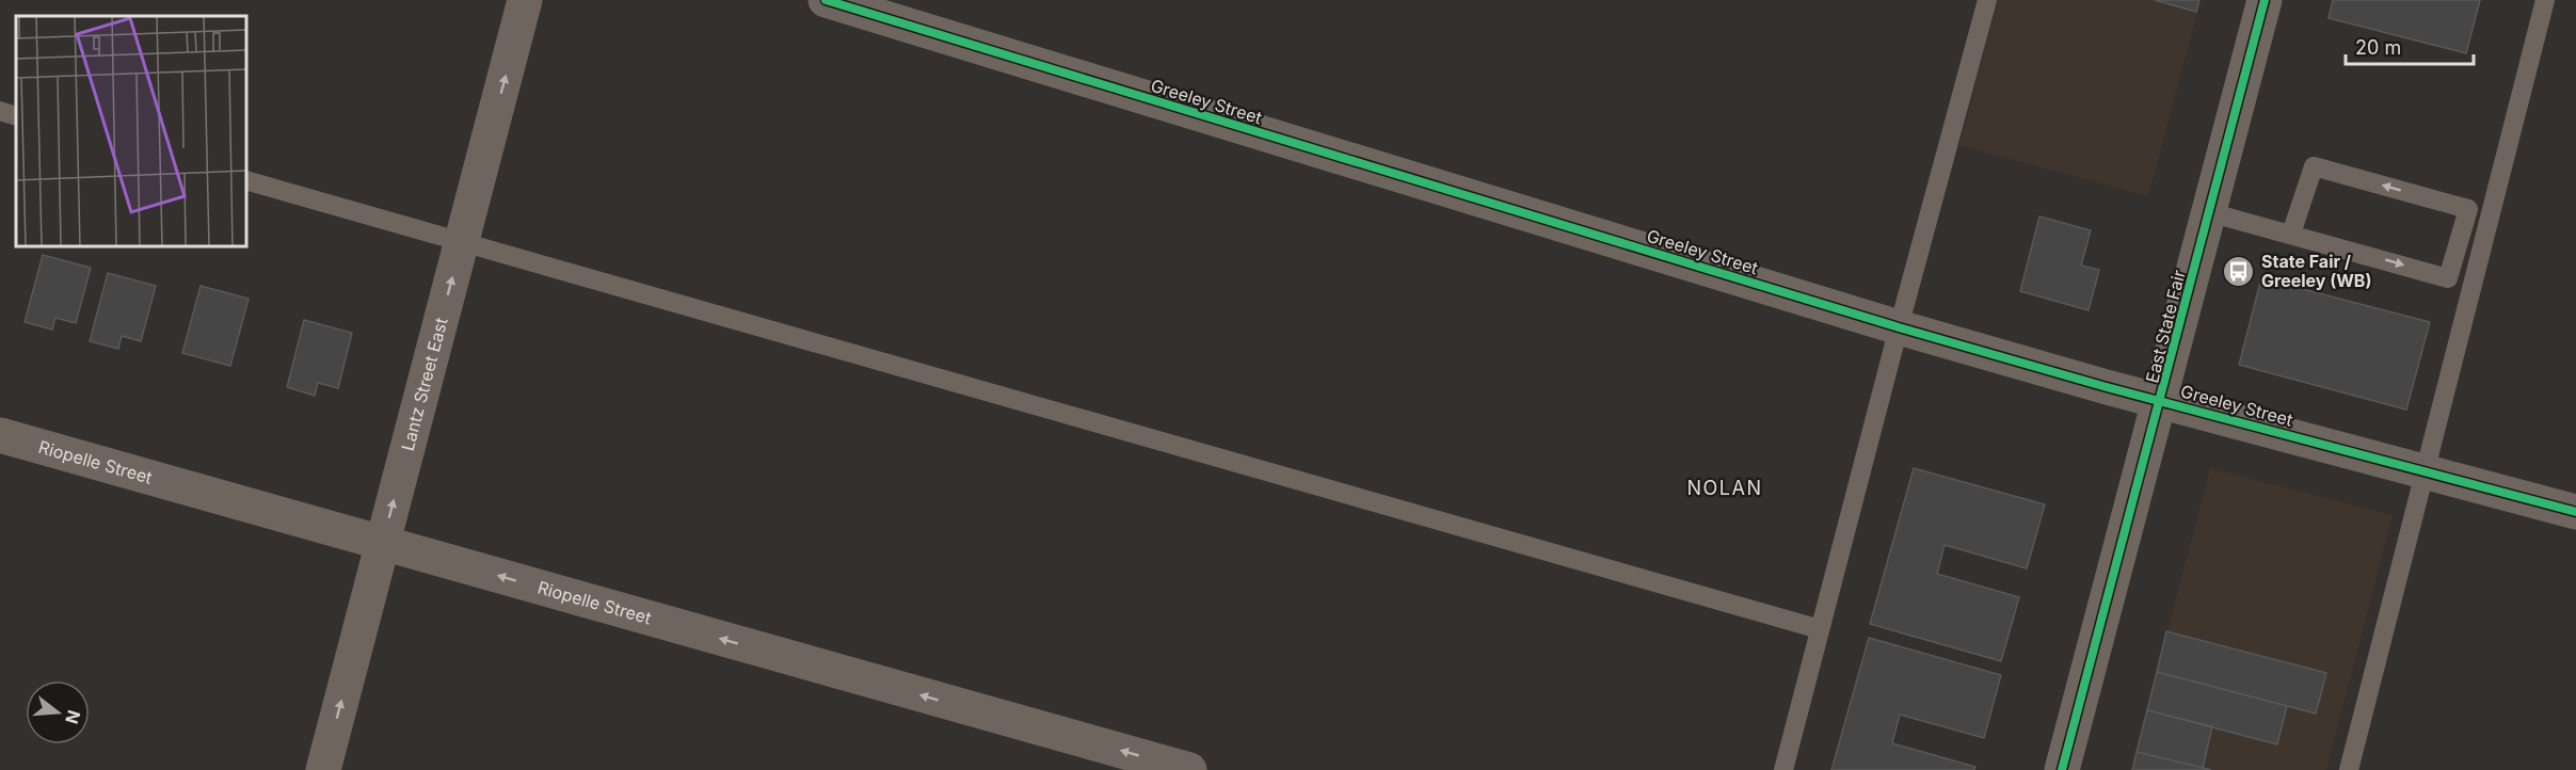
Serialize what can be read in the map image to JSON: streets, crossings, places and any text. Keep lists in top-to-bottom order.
{
  "streets": {
    "street": [
      "Greeley Street",
      "East State Fair",
      "Lantz Street East",
      "Riopelle Street"
    ]
  },
  "crossings": [
    ["Greeley Street", "East State Fair"],
    ["Lantz Street East", "Riopelle Street"]
  ],
  "one_way": ["Lantz Street East", "Riopelle Street"],
  "districts": ["NOLAN"],
  "places": {
    "bus stop": ["State Fair / Greeley (WB)"]
  },
  "scale_bar": "20 m",
  "north": "right"
}
